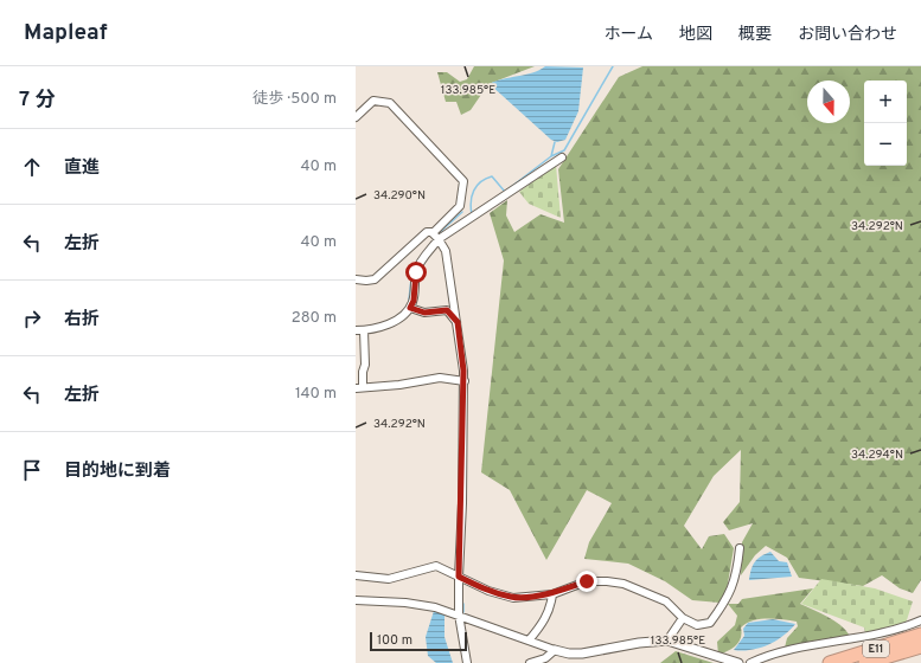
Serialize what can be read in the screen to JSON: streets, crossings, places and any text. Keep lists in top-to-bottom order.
{
  "streets": {
    "highway": ["E11"]
  },
  "scale_bar": "100 m",
  "north": "bottom",
  "page": {
    "header": "Mapleaf",
    "nav": [
      "ホーム",
      "地図",
      "概要",
      "お問い合わせ"
    ],
    "heading": ["7 分", "徒歩 · 500 m"],
    "map_buttons": ["+", "−"],
    "list": [
      ["直進", "40 m"],
      ["左折", "40 m"],
      ["右折", "280 m"],
      ["左折", "140 m"],
      "目的地に到着"
    ],
    "scale": "100 m"
  },
  "coordinates": [
    "133.985°E",
    "34.290°N",
    "34.292°N",
    "34.294°N"
  ]
}
